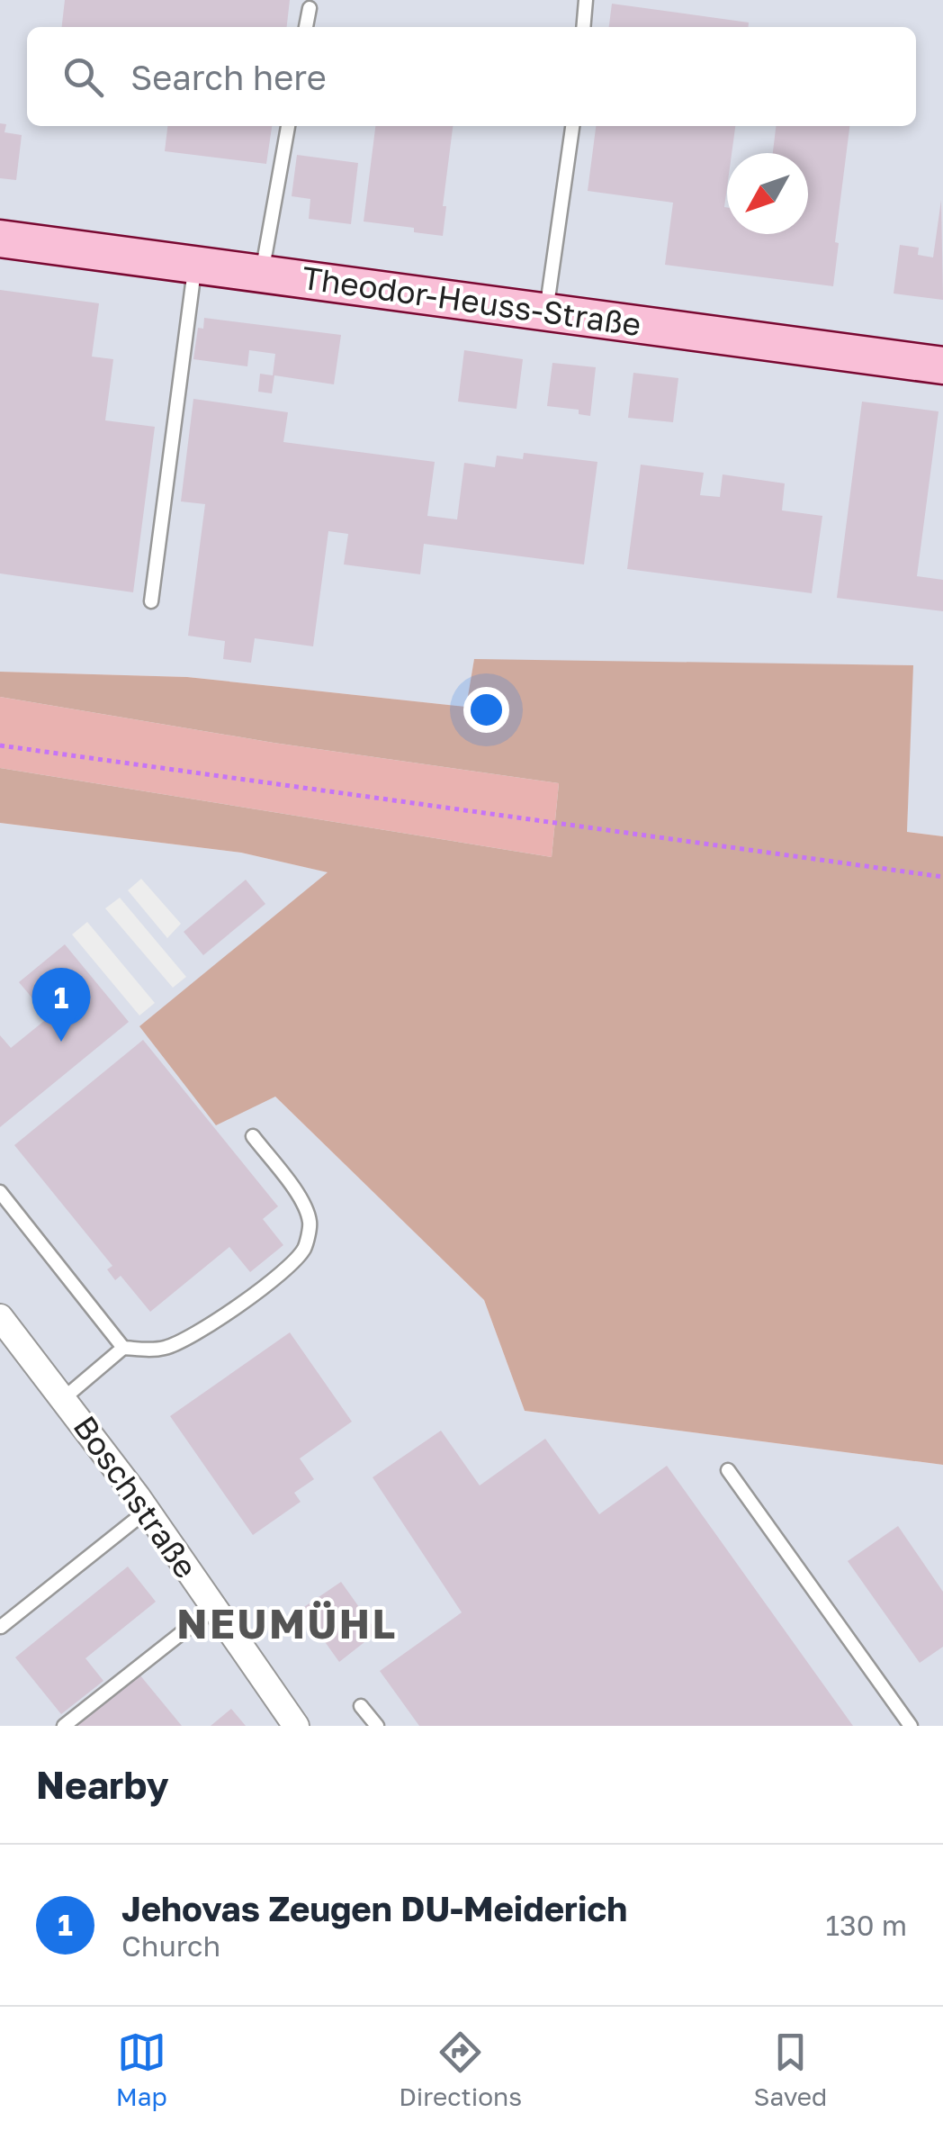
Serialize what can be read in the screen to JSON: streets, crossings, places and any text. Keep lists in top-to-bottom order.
{
  "streets": {
    "street": ["Theodor-Heuss-Straße", "Boschstraße"]
  },
  "districts": ["NEUMÜHL"],
  "north": "bottom left",
  "page": {
    "search": "Search here",
    "pins": "1",
    "heading": "Nearby",
    "list": [
      {
        "mark": "1",
        "name": "Jehovas Zeugen DU-Meiderich",
        "note": "Church",
        "value": "130 m"
      }
    ],
    "nav": ["Map", "Directions", "Saved"]
  }
}
